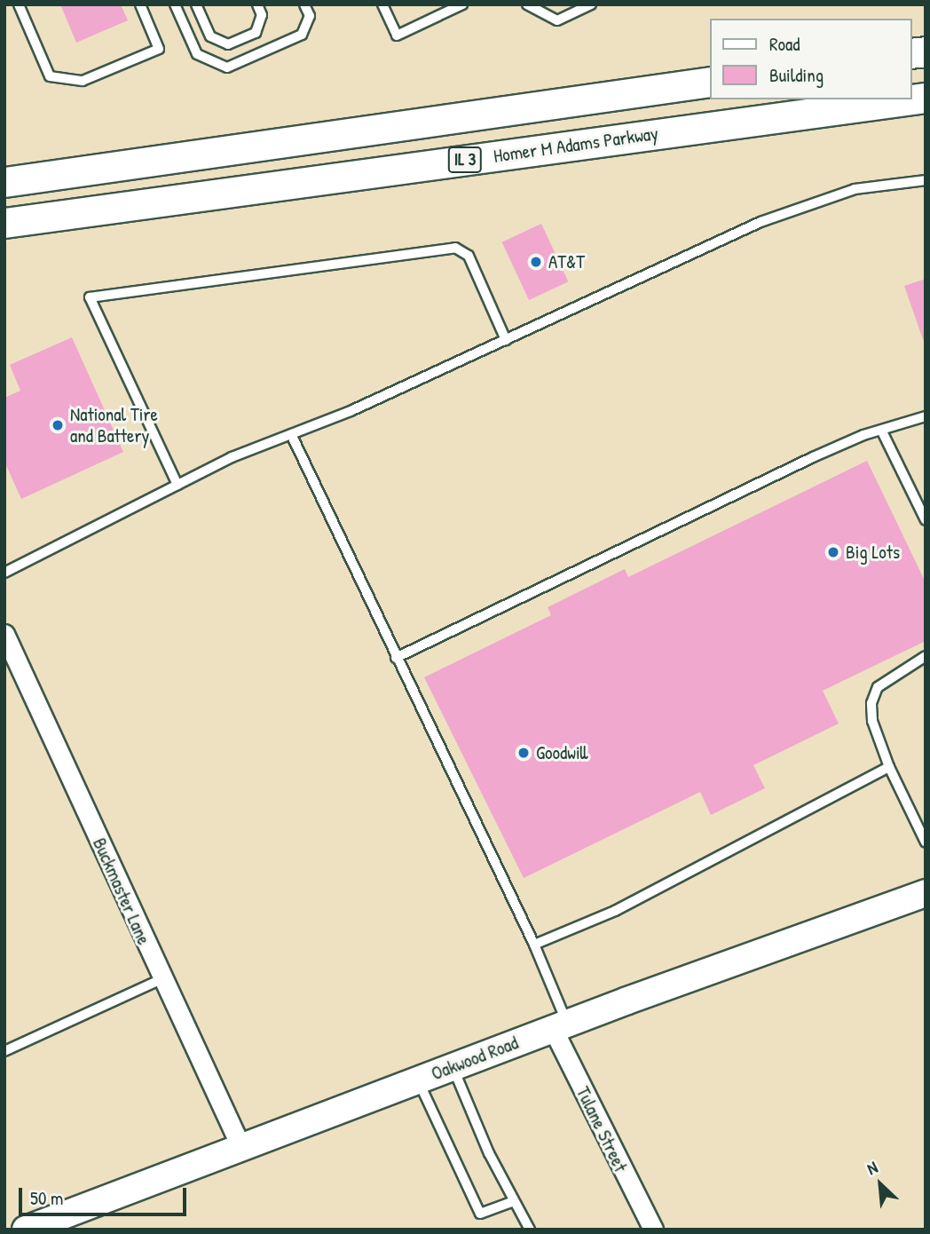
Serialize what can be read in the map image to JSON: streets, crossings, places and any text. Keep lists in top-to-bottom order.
{
  "streets": {
    "main road": ["Homer M Adams Parkway", "IL 3"],
    "street": ["Buckmaster Lane", "Oakwood Road", "Tulane Street"]
  },
  "crossings": [
    ["Buckmaster Lane", "Oakwood Road"],
    ["Oakwood Road", "Tulane Street"]
  ],
  "places": [
    "AT&T",
    "National Tire and Battery",
    "Big Lots",
    "Goodwill"
  ],
  "legend": ["Road", "Building"],
  "scale_bar": "50 m",
  "north": "top left"
}
